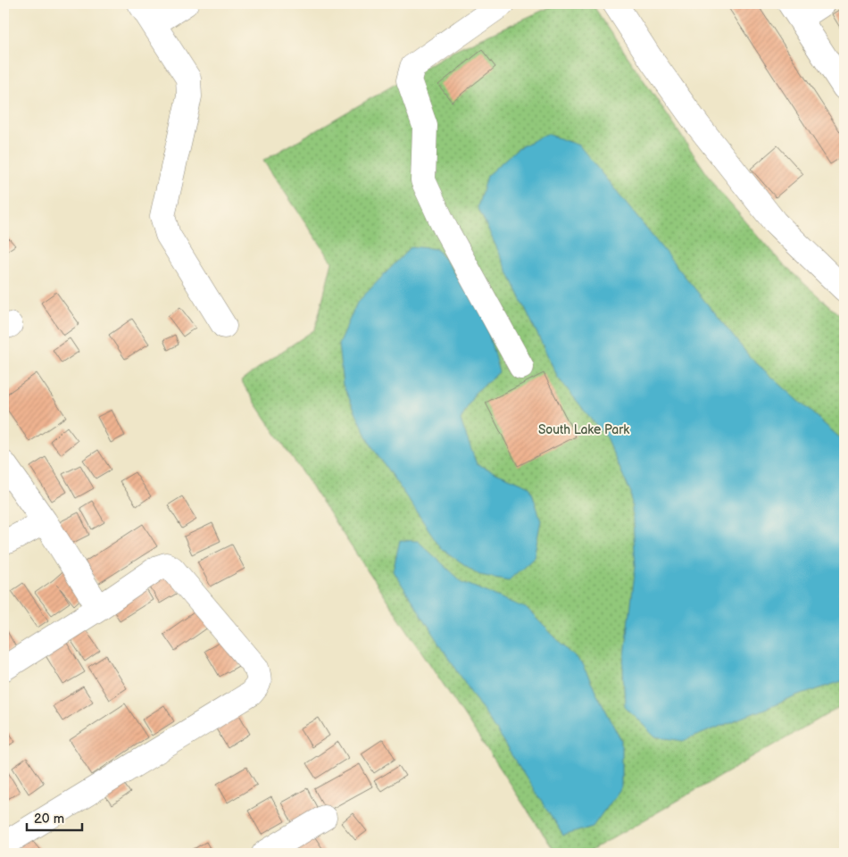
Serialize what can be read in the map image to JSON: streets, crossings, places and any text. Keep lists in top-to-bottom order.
{
  "parks": ["South Lake Park"],
  "scale_bar": "20 m"
}
